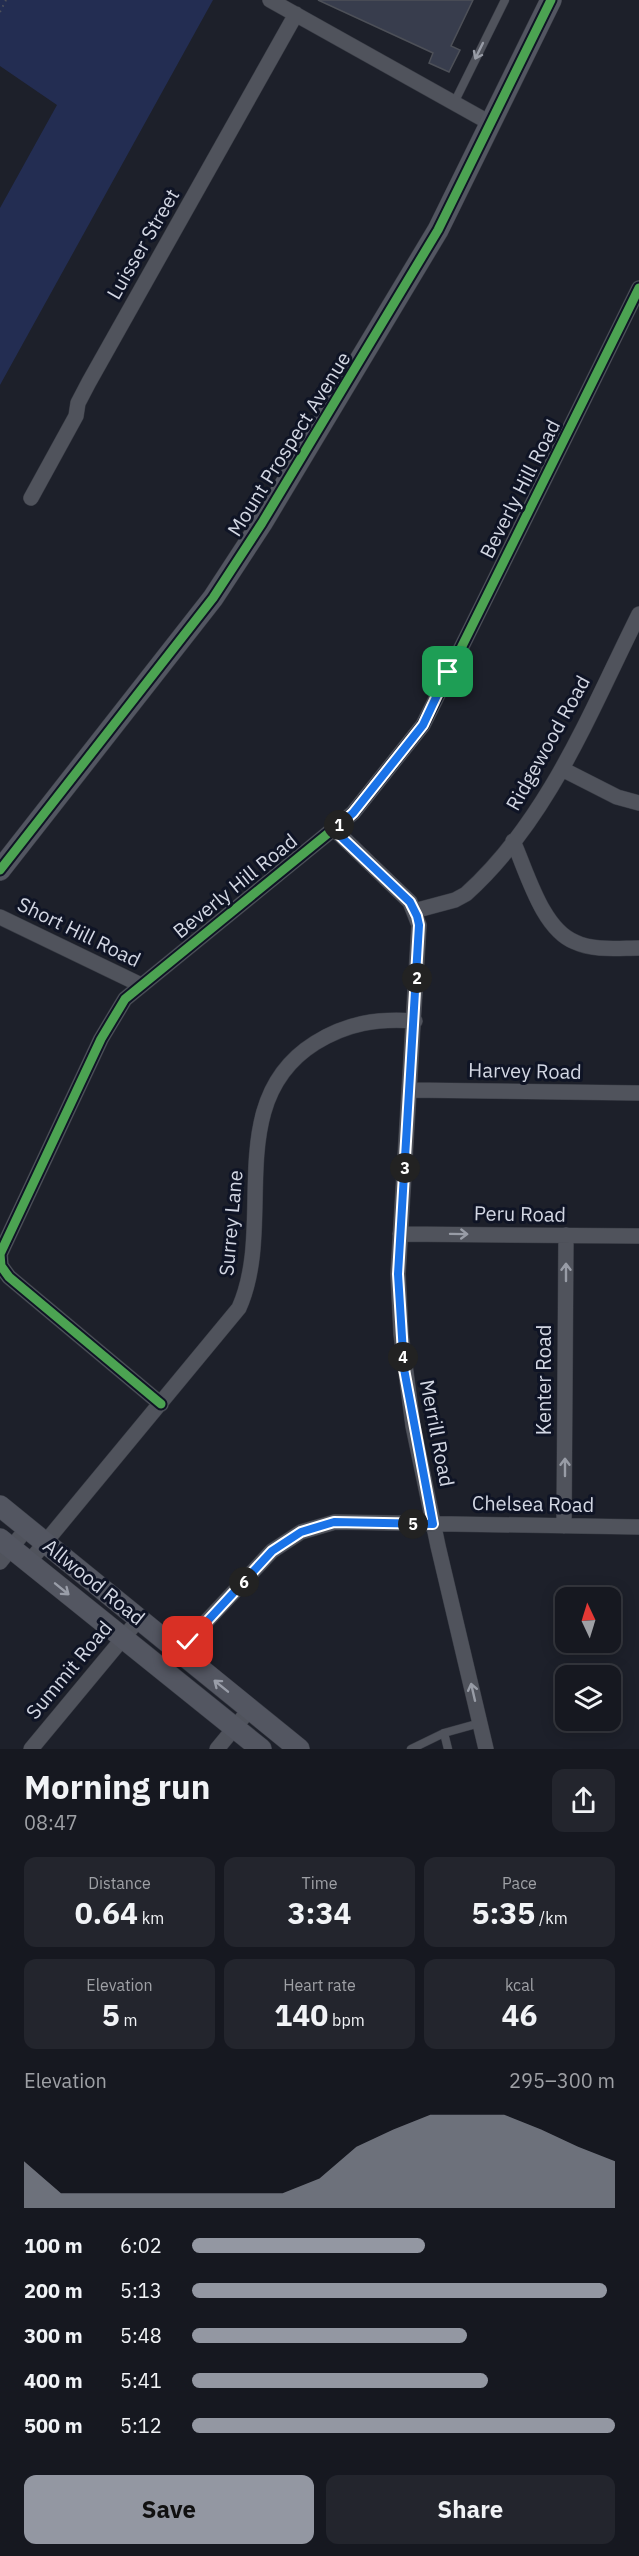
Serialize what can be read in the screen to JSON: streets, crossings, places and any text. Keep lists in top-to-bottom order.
{
  "streets": {
    "street": [
      "Luisser Street",
      "Mount Prospect Avenue",
      "Beverly Hill Road",
      "Ridgewood Road",
      "Short Hill Road",
      "Harvey Road",
      "Peru Road",
      "Surrey Lane",
      "Kenter Road",
      "Merrill Road",
      "Chelsea Road",
      "Allwood Road",
      "Summit Road"
    ]
  },
  "crossings": [
    ["Beverly Hill Road", "Short Hill Road"],
    ["Beverly Hill Road", "Surrey Lane"],
    ["Beverly Hill Road", "Merrill Road"],
    ["Ridgewood Road", "Merrill Road"],
    ["Harvey Road", "Merrill Road"],
    ["Peru Road", "Kenter Road"],
    ["Peru Road", "Merrill Road"],
    ["Surrey Lane", "Merrill Road"],
    ["Surrey Lane", "Allwood Road"],
    ["Kenter Road", "Chelsea Road"],
    ["Merrill Road", "Chelsea Road"],
    ["Chelsea Road", "Allwood Road"],
    ["Allwood Road", "Summit Road"]
  ],
  "one_way": ["Peru Road", "Kenter Road"],
  "north": "top",
  "page": {
    "pins": [
      "1",
      "2",
      "3",
      "4",
      "5",
      "6"
    ],
    "heading": ["Morning run", "08:47"],
    "stats": [
      ["Distance", "0.64 km"],
      ["Time", "3:34"],
      ["Pace", "5:35 /km"],
      ["Elevation", "5 m"],
      ["Heart rate", "140 bpm"],
      ["kcal", "46"]
    ],
    "chart": ["Elevation", "295–300 m"],
    "list": [
      {
        "name": "100 m",
        "note": "6:02"
      },
      {
        "name": "200 m",
        "note": "5:13"
      },
      {
        "name": "300 m",
        "note": "5:48"
      },
      {
        "name": "400 m",
        "note": "5:41"
      },
      {
        "name": "500 m",
        "note": "5:12"
      }
    ],
    "buttons": ["Save", "Share"]
  }
}
